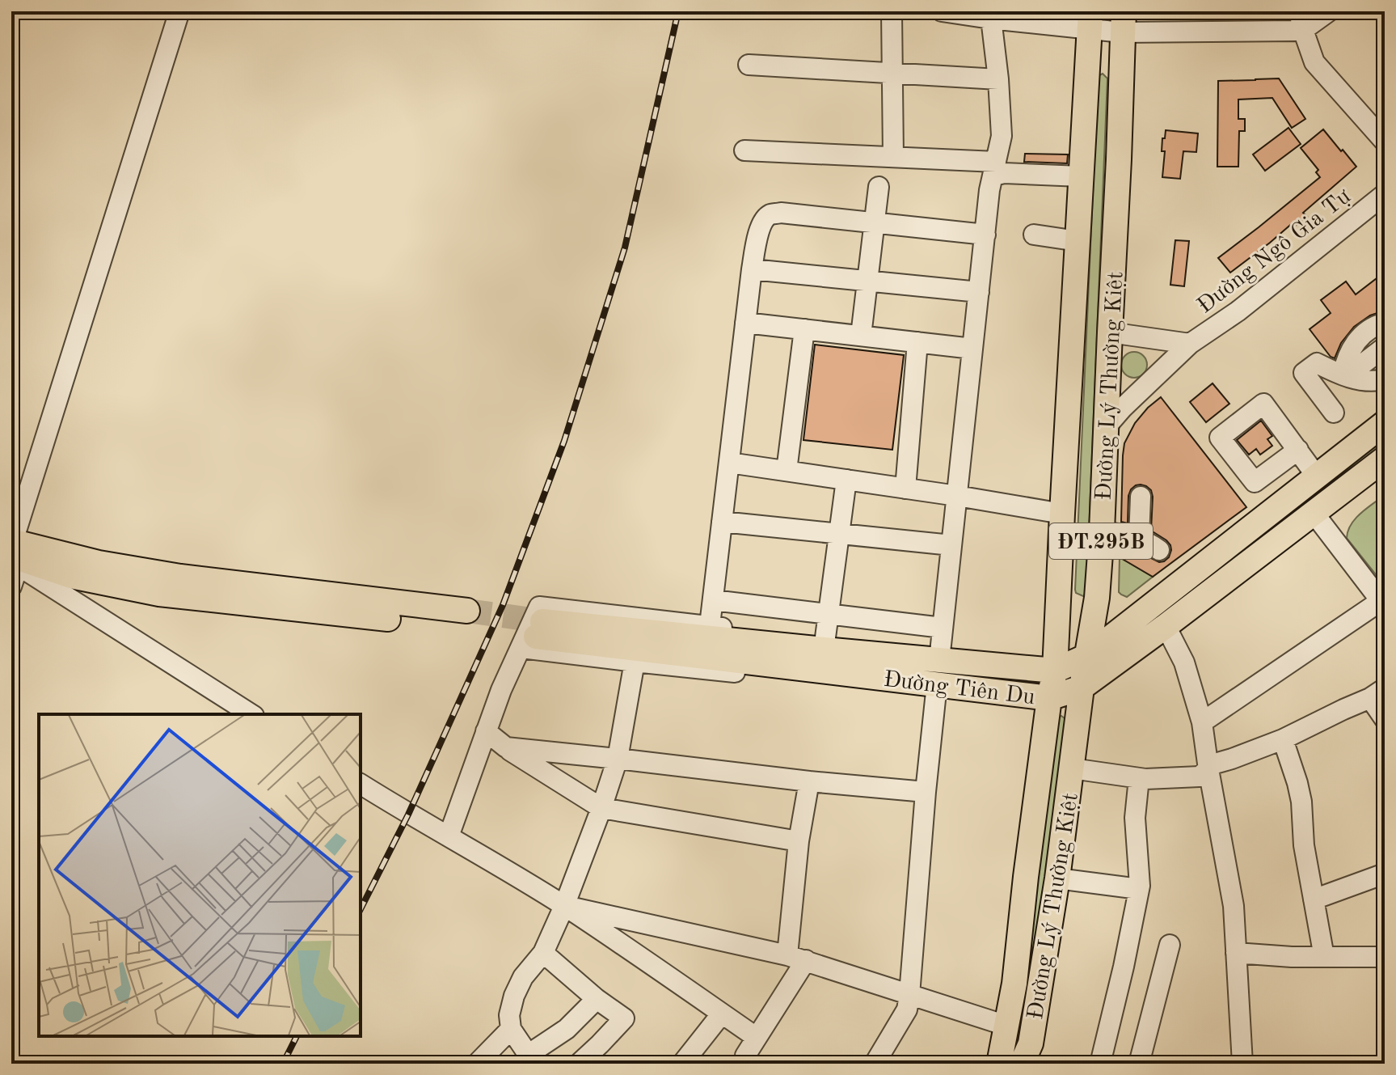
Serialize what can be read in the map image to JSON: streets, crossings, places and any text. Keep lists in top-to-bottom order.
{
  "streets": {
    "main road": ["Đường Lý Thường Kiệt", "ĐT.295B", "Đường Tiên Du"],
    "street": ["Đường Ngô Gia Tự"]
  },
  "crossings": [
    ["Đường Ngô Gia Tự", "Đường Lý Thường Kiệt"],
    ["Đường Lý Thường Kiệt", "Đường Tiên Du"]
  ]
}
